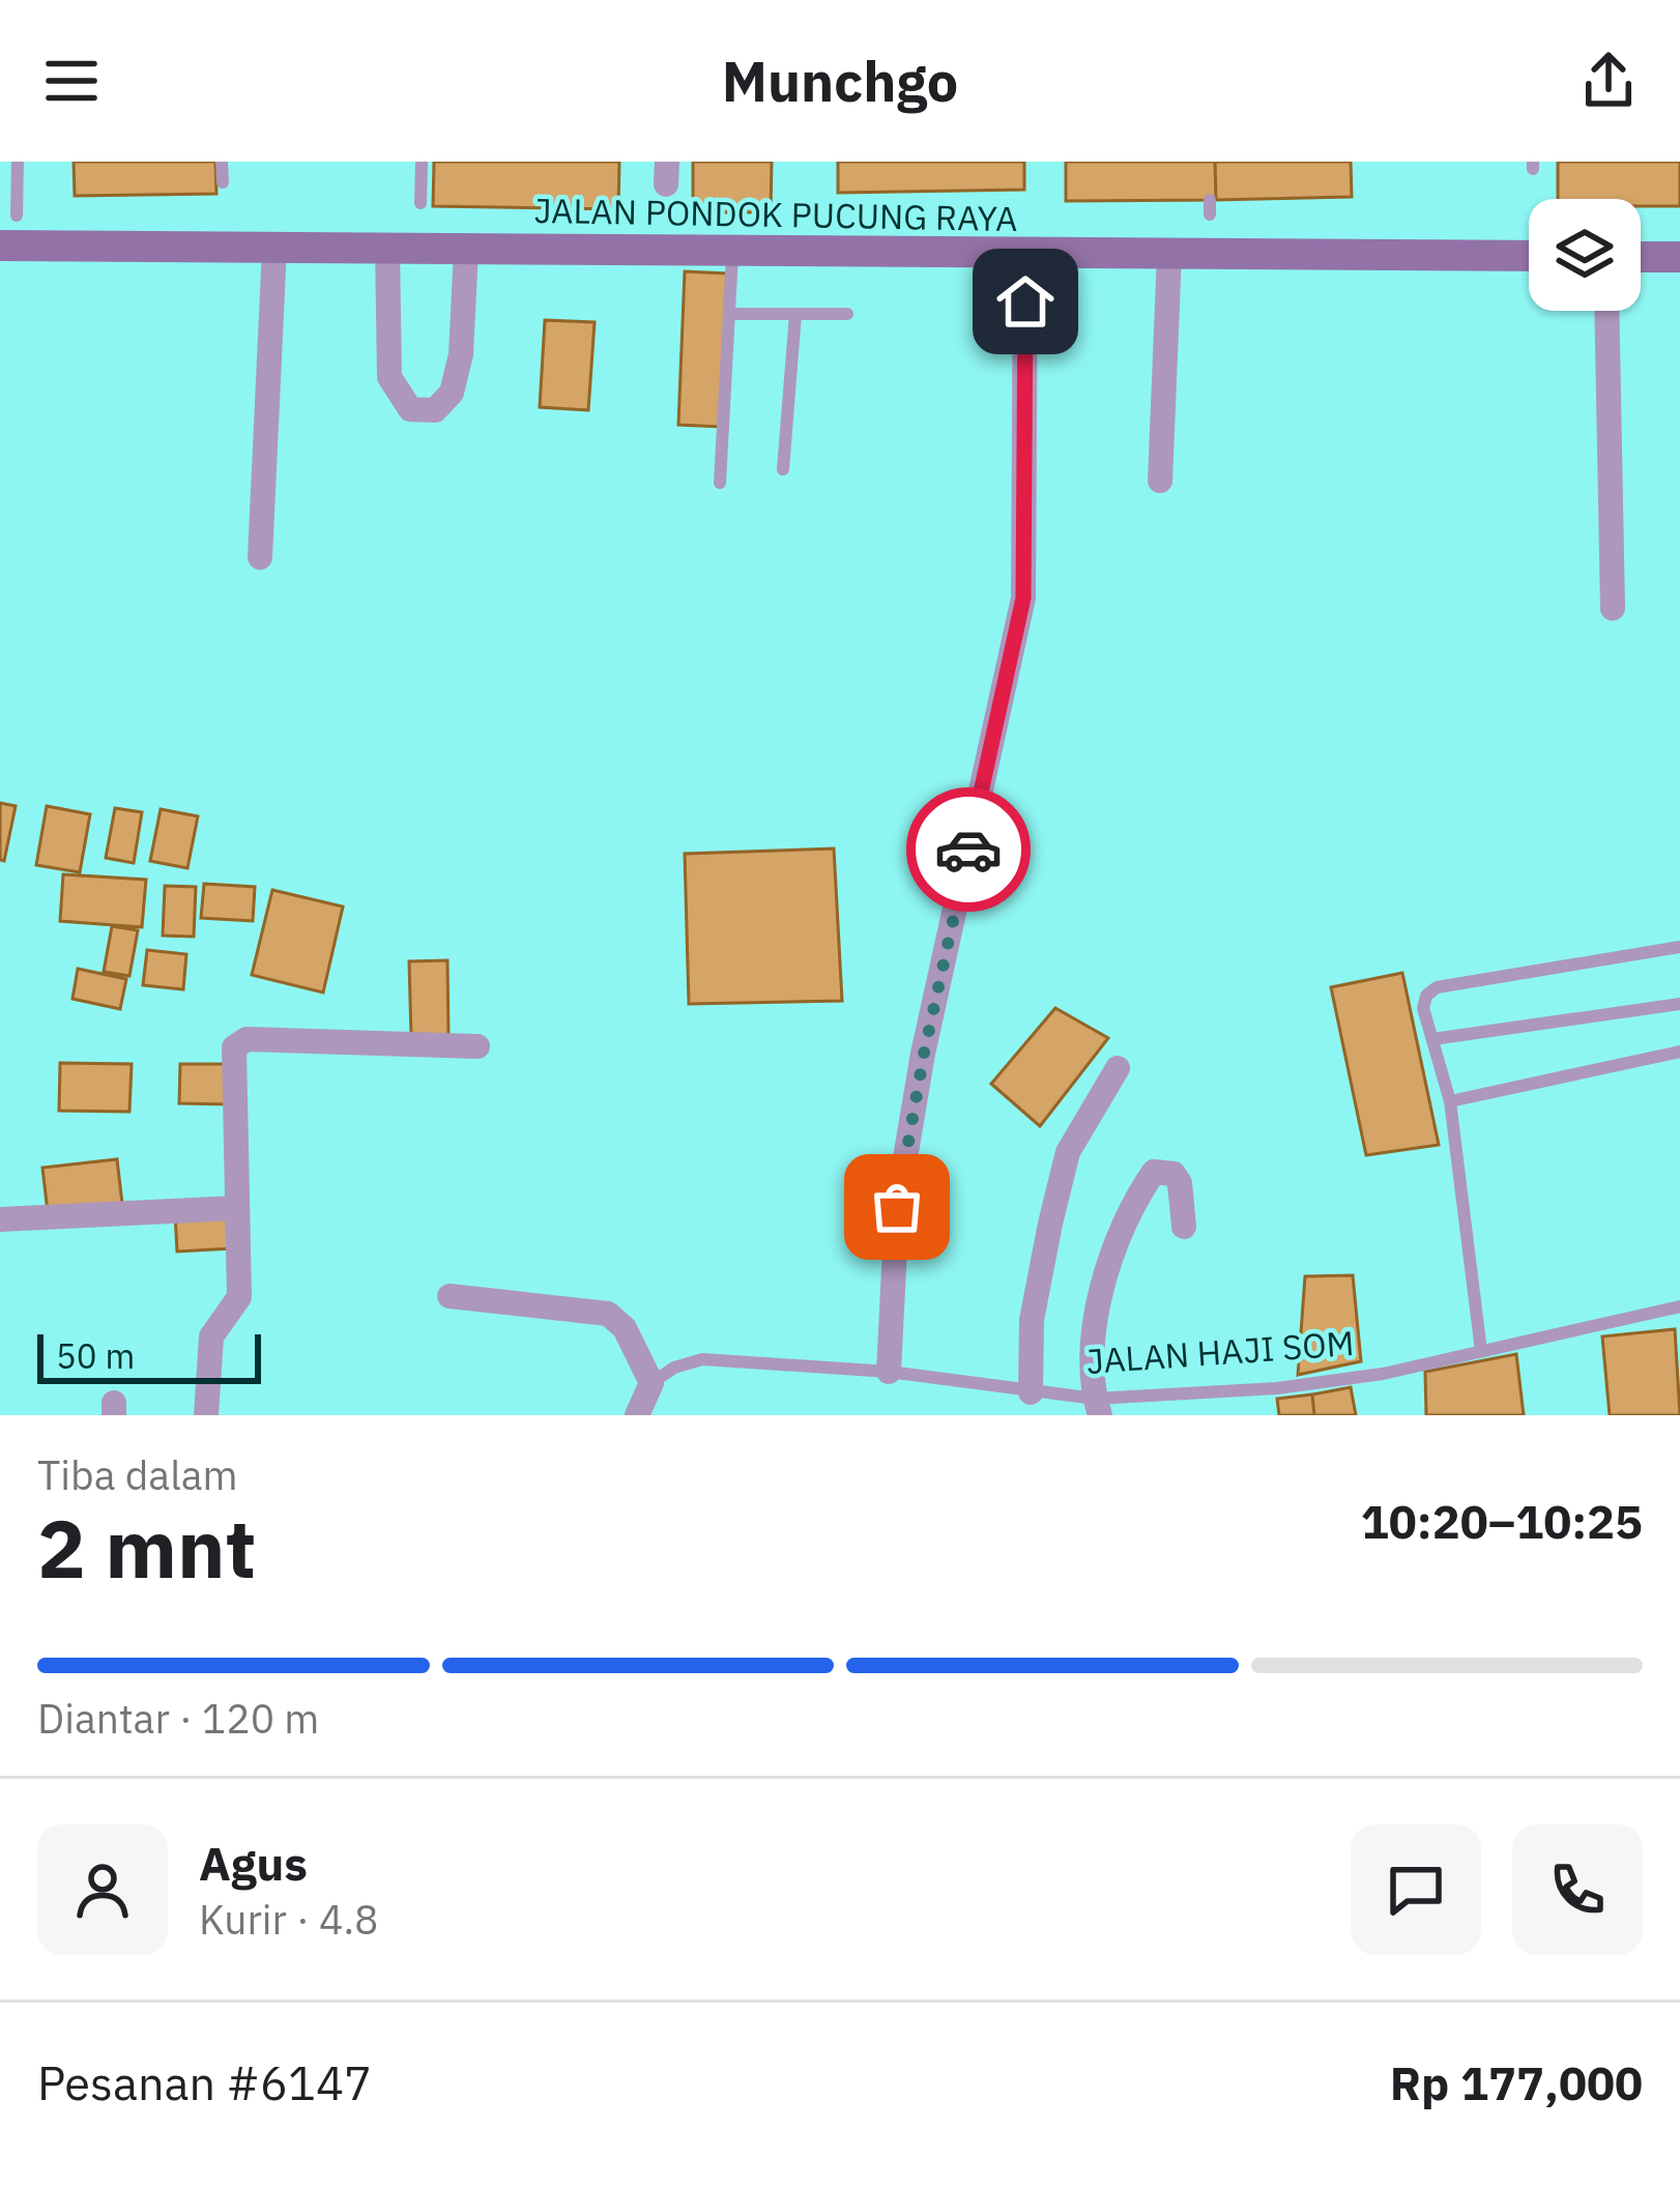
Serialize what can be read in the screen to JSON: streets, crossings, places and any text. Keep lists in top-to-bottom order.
{
  "streets": {
    "main road": ["JALAN PONDOK PUCUNG RAYA"],
    "lane": ["JALAN HAJI SOM"]
  },
  "scale_bar": "50 m",
  "page": {
    "header": "Munchgo",
    "scale": "50 m",
    "heading": ["2 mnt", "Tiba dalam", "10:20–10:25"],
    "panel": [
      "Agus",
      "Kurir · 4.8",
      "Pesanan #6147",
      "Rp 177,000"
    ],
    "bar": "Diantar · 120 m"
  }
}
